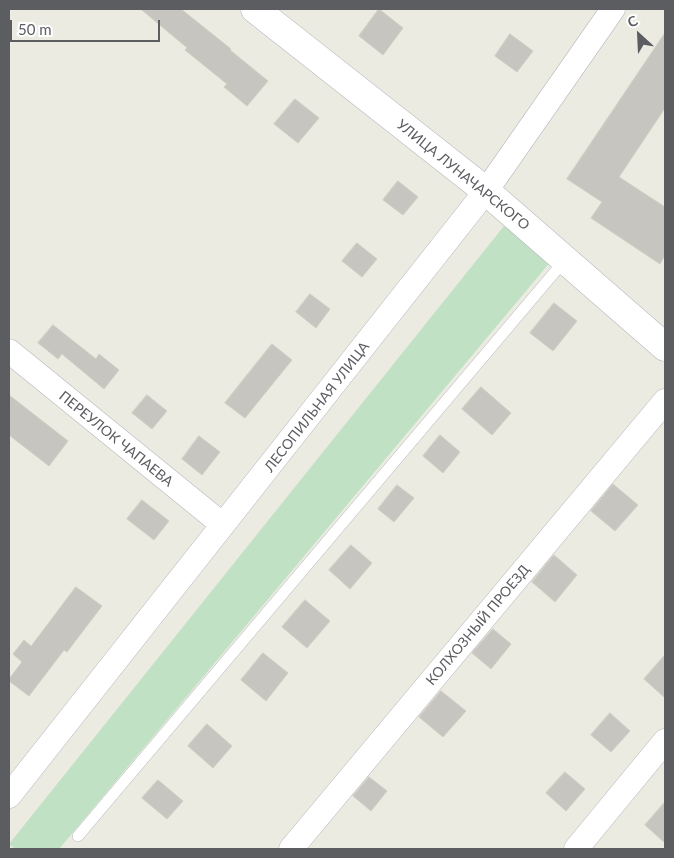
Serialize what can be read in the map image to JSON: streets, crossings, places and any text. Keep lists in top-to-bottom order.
{
  "streets": {
    "street": [
      "УЛИЦА ЛУНАЧАРСКОГО",
      "ЛЕСОПИЛЬНАЯ УЛИЦА",
      "ПЕРЕУЛОК ЧАПАЕВА",
      "КОЛХОЗНЫЙ ПРОЕЗД"
    ]
  },
  "crossings": [
    ["УЛИЦА ЛУНАЧАРСКОГО", "ЛЕСОПИЛЬНАЯ УЛИЦА"],
    ["ЛЕСОПИЛЬНАЯ УЛИЦА", "ПЕРЕУЛОК ЧАПАЕВА"]
  ],
  "scale_bar": "50 m",
  "north": "top left"
}
